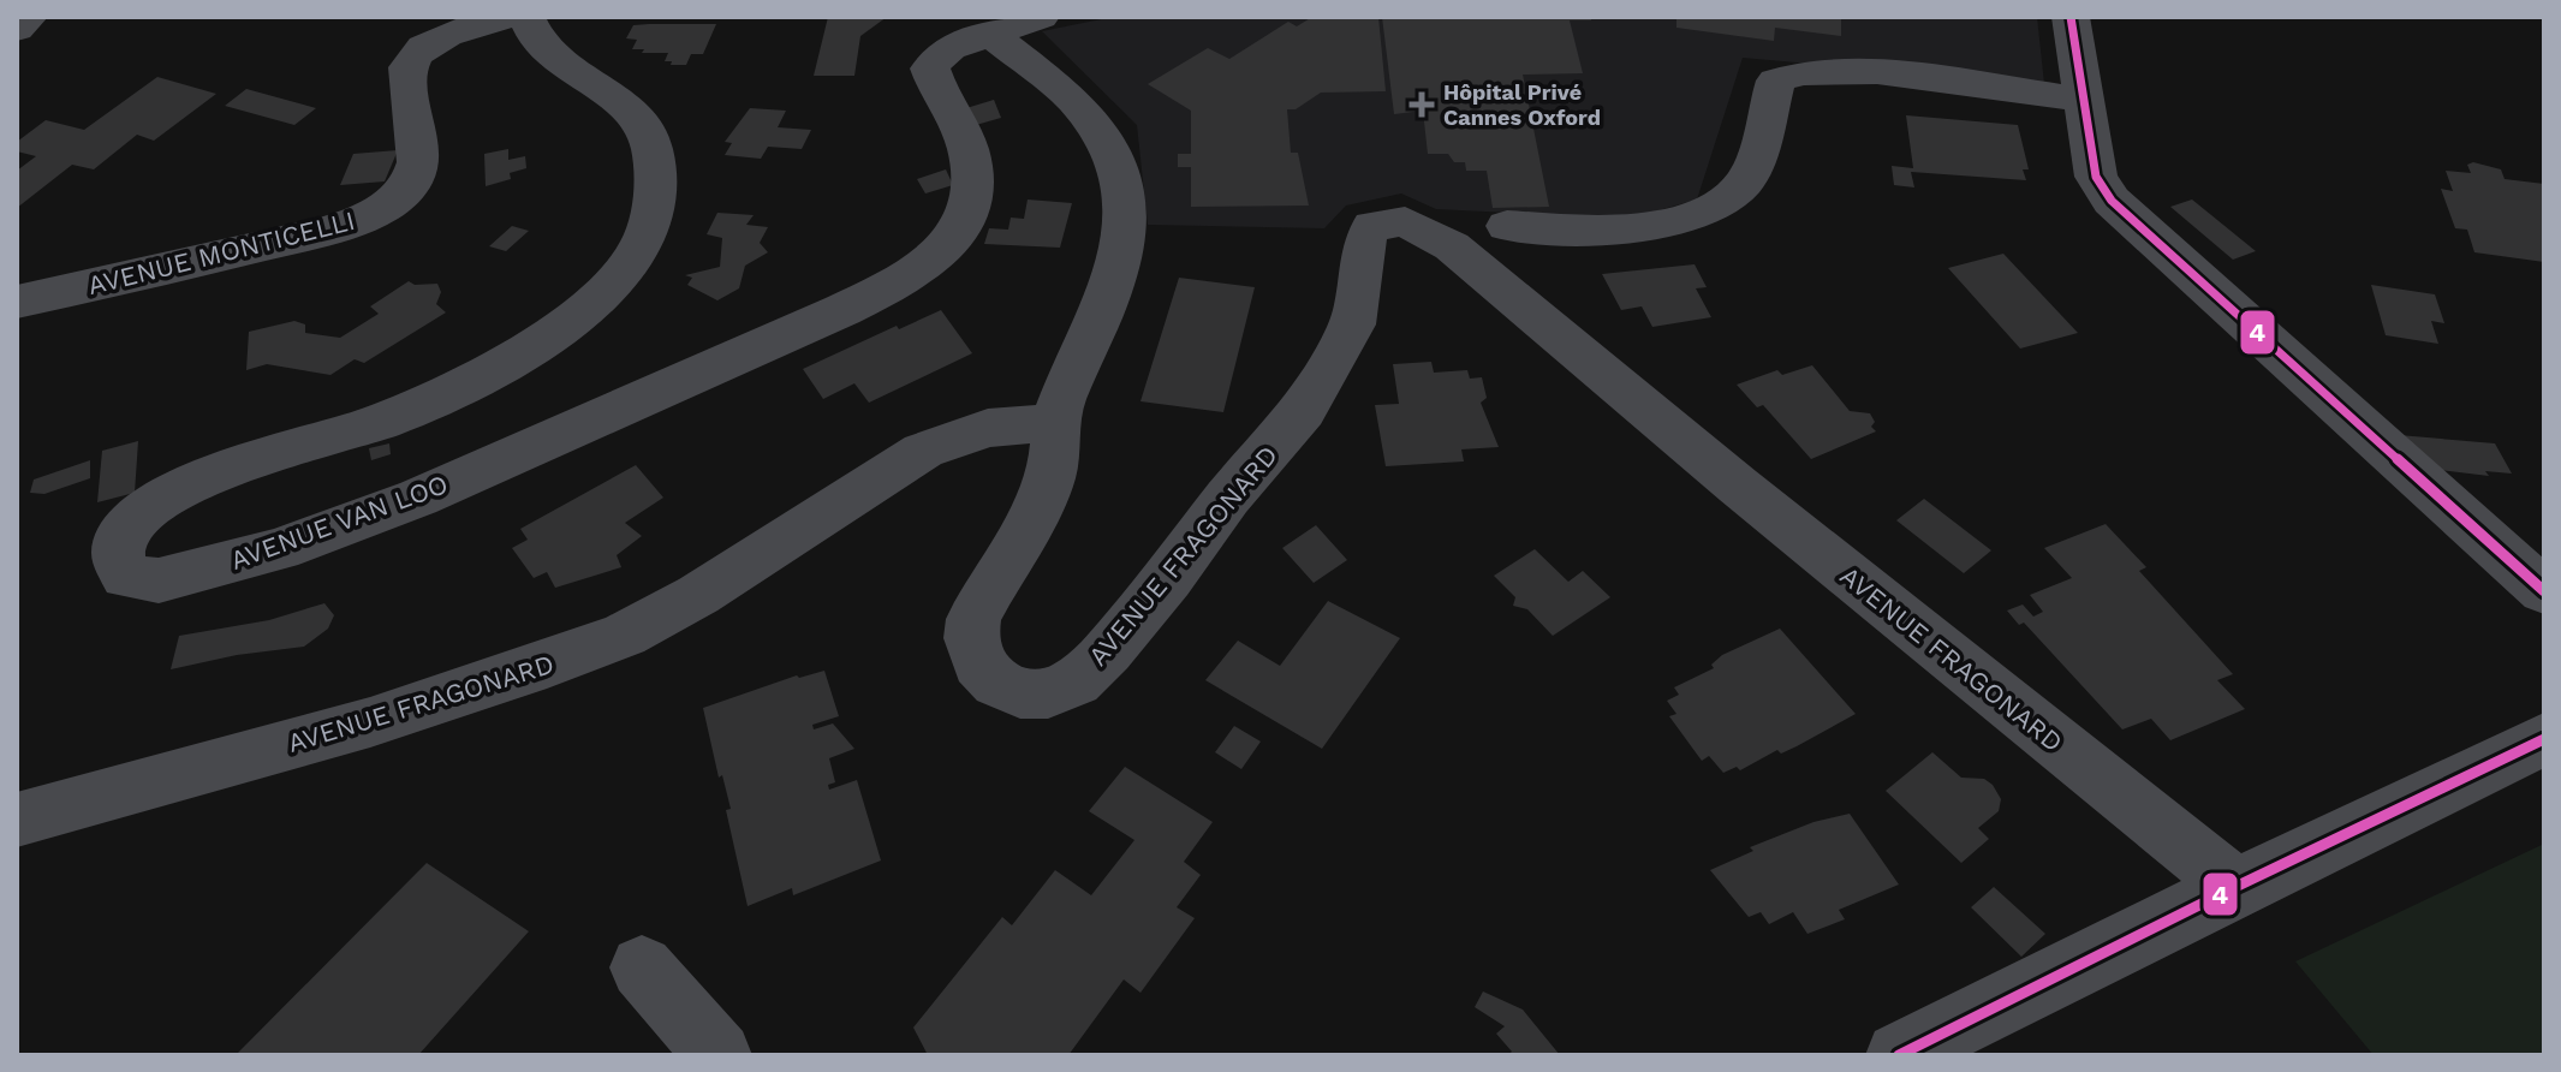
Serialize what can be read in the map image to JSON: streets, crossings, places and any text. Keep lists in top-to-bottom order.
{
  "streets": {
    "street": ["AVENUE MONTICELLI", "AVENUE VAN LOO", "AVENUE FRAGONARD"]
  },
  "places": {
    "health": ["Hôpital Privé Cannes Oxford"]
  },
  "lines": ["transit line 4"]
}
